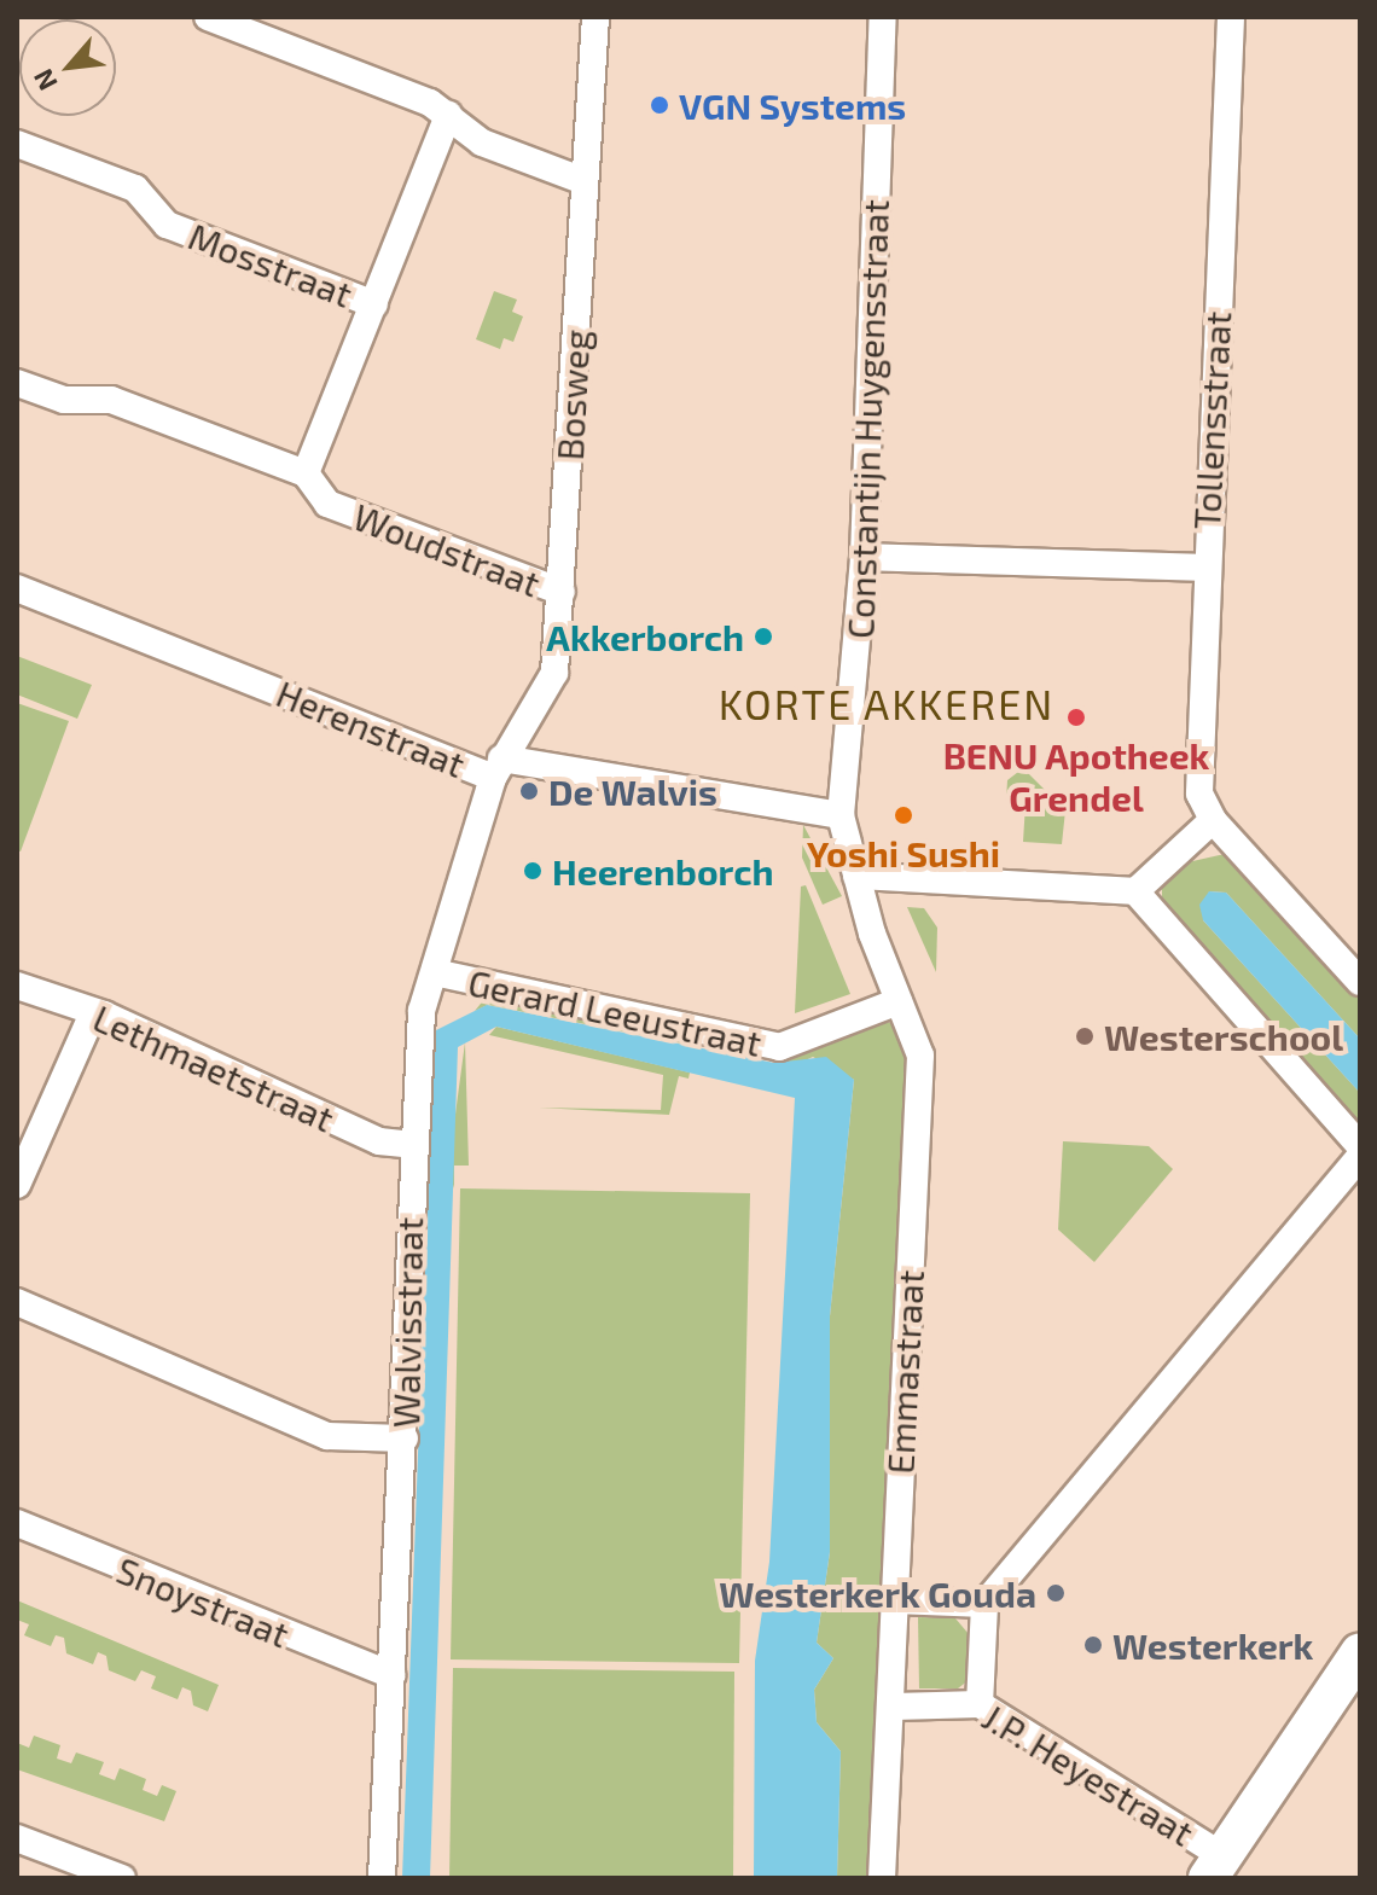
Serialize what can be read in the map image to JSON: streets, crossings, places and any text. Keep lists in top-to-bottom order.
{
  "streets": {
    "street": [
      "Mosstraat",
      "Bosweg",
      "Constantijn Huygensstraat",
      "Tollensstraat",
      "Woudstraat",
      "Herenstraat",
      "Gerard Leeustraat",
      "Lethmaetstraat",
      "Walvisstraat",
      "Emmastraat",
      "Snoystraat",
      "J.P. Heyestraat"
    ]
  },
  "crossings": [
    ["Bosweg", "Woudstraat"],
    ["Bosweg", "Herenstraat"],
    ["Bosweg", "Walvisstraat"],
    ["Constantijn Huygensstraat", "Herenstraat"],
    ["Constantijn Huygensstraat", "Emmastraat"],
    ["Herenstraat", "Walvisstraat"],
    ["Gerard Leeustraat", "Walvisstraat"],
    ["Gerard Leeustraat", "Emmastraat"],
    ["Lethmaetstraat", "Walvisstraat"],
    ["Walvisstraat", "Snoystraat"],
    ["Emmastraat", "J.P. Heyestraat"]
  ],
  "districts": ["KORTE AKKEREN"],
  "places": [
    "VGN Systems",
    "Akkerborch",
    "BENU Apotheek Grendel",
    "De Walvis",
    "Yoshi Sushi",
    "Heerenborch",
    "Westerschool",
    "Westerkerk Gouda",
    "Westerkerk"
  ],
  "north": "bottom left"
}
